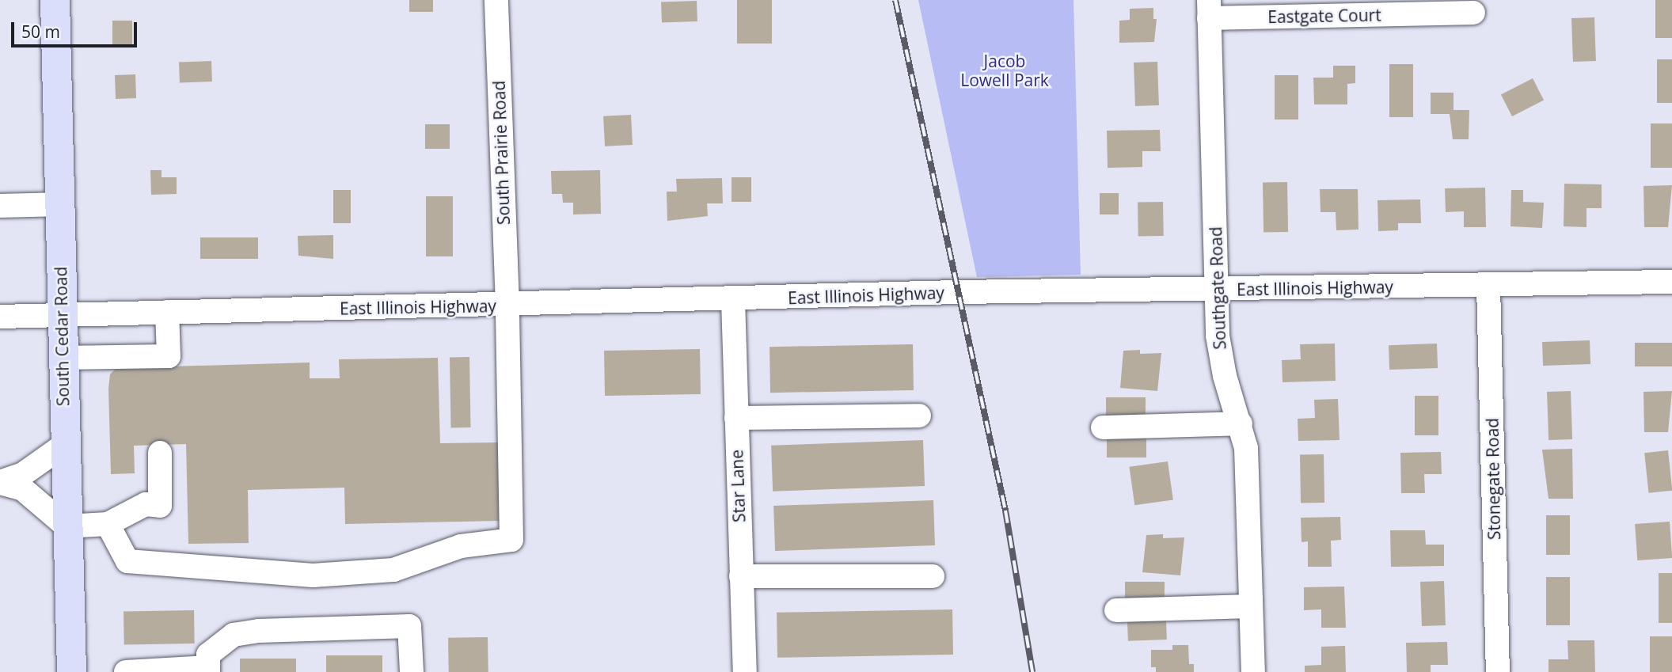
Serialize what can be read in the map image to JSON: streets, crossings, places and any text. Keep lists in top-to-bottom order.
{
  "streets": {
    "main road": ["South Cedar Road"],
    "street": [
      "Eastgate Court",
      "South Prairie Road",
      "Southgate Road",
      "East Illinois Highway",
      "Stonegate Road",
      "Star Lane"
    ]
  },
  "crossings": [
    ["Eastgate Court", "Southgate Road"],
    ["South Prairie Road", "East Illinois Highway"],
    ["Southgate Road", "East Illinois Highway"],
    ["East Illinois Highway", "South Cedar Road"],
    ["East Illinois Highway", "Stonegate Road"],
    ["East Illinois Highway", "Star Lane"]
  ],
  "parks": ["Jacob Lowell Park"],
  "scale_bar": "50 m"
}
